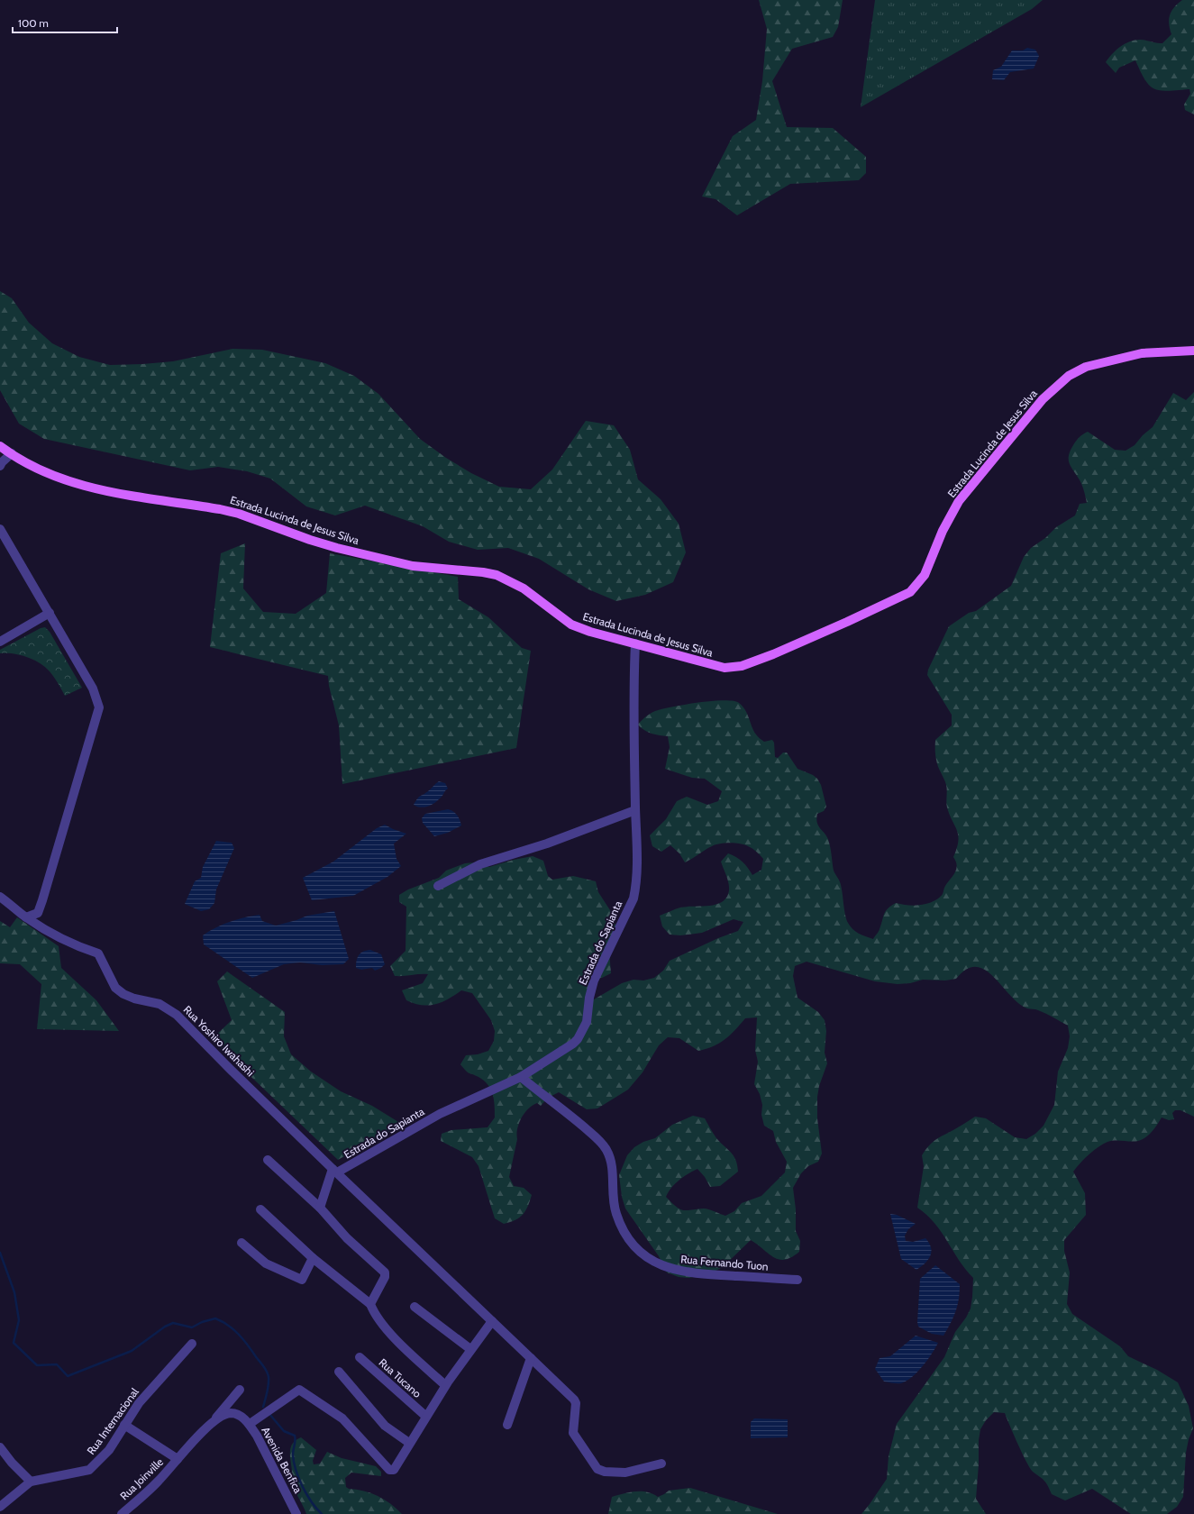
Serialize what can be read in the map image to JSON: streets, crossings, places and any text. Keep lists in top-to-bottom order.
{
  "streets": {
    "main road": ["Estrada Lucinda de Jesus Silva"],
    "street": [
      "Estrada do Sapianta",
      "Rua Yoshiro Iwahashi",
      "Rua Fernando Tuon",
      "Rua Tucano",
      "Rua Internacional",
      "Avenida Benfica",
      "Rua Joinville"
    ]
  },
  "crossings": [
    ["Estrada Lucinda de Jesus Silva", "Estrada do Sapianta"],
    ["Estrada do Sapianta", "Rua Yoshiro Iwahashi"],
    ["Estrada do Sapianta", "Rua Fernando Tuon"],
    ["Avenida Benfica", "Rua Joinville"]
  ],
  "scale_bar": "100 m"
}
